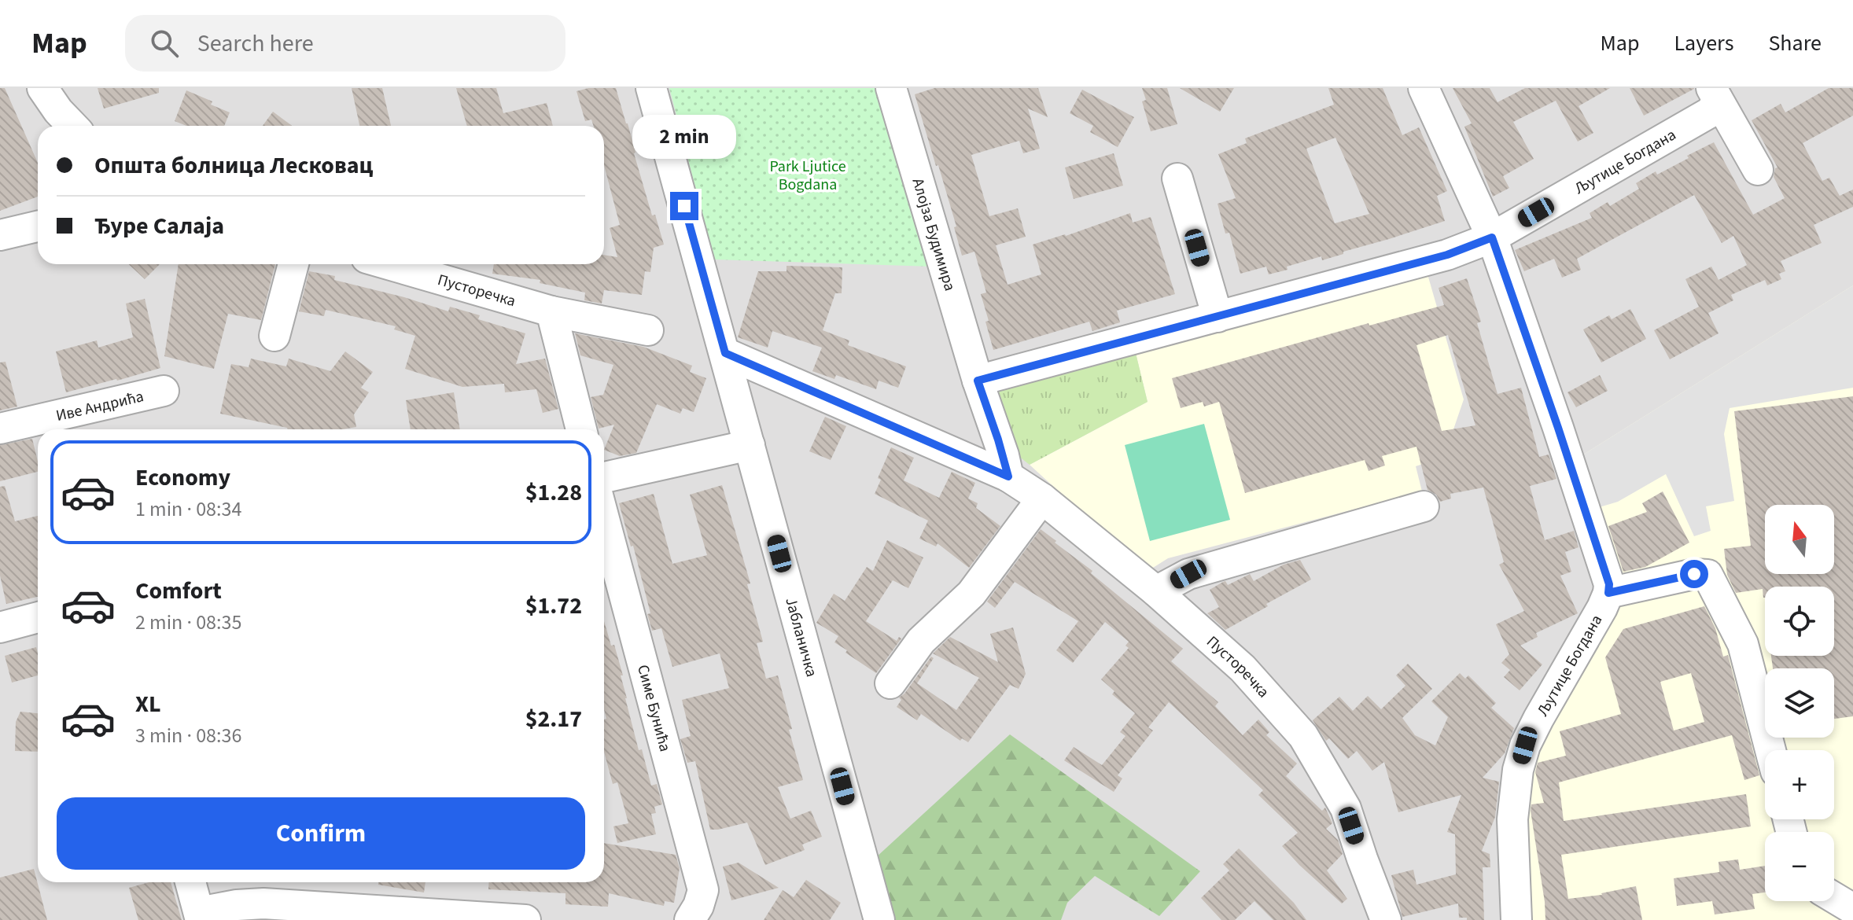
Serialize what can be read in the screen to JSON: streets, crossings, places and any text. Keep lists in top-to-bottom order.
{
  "streets": {
    "street": [
      "Љутице Богдана",
      "Алојза Будимира",
      "Пусторечка",
      "Иве Андрића",
      "Јабланичка",
      "Симе Бунића"
    ]
  },
  "crossings": [
    ["Љутице Богдана", "Алојза Будимира"],
    ["Пусторечка", "Јабланичка"]
  ],
  "parks": ["Park Ljutice Bogdana"],
  "north": "top",
  "page": {
    "header": "Map",
    "search": "Search here",
    "nav": ["Map", "Layers", "Share"],
    "bubble": "2 min",
    "banner": ["Општа болница Лесковац", "Ђуре Салаја"],
    "list": [
      {
        "name": "Economy",
        "note": "1 min · 08:34",
        "value": "$1.28"
      },
      {
        "name": "Comfort",
        "note": "2 min · 08:35",
        "value": "$1.72"
      },
      {
        "name": "XL",
        "note": "3 min · 08:36",
        "value": "$2.17"
      }
    ],
    "map_buttons": ["+", "−"],
    "buttons": "Confirm"
  }
}
